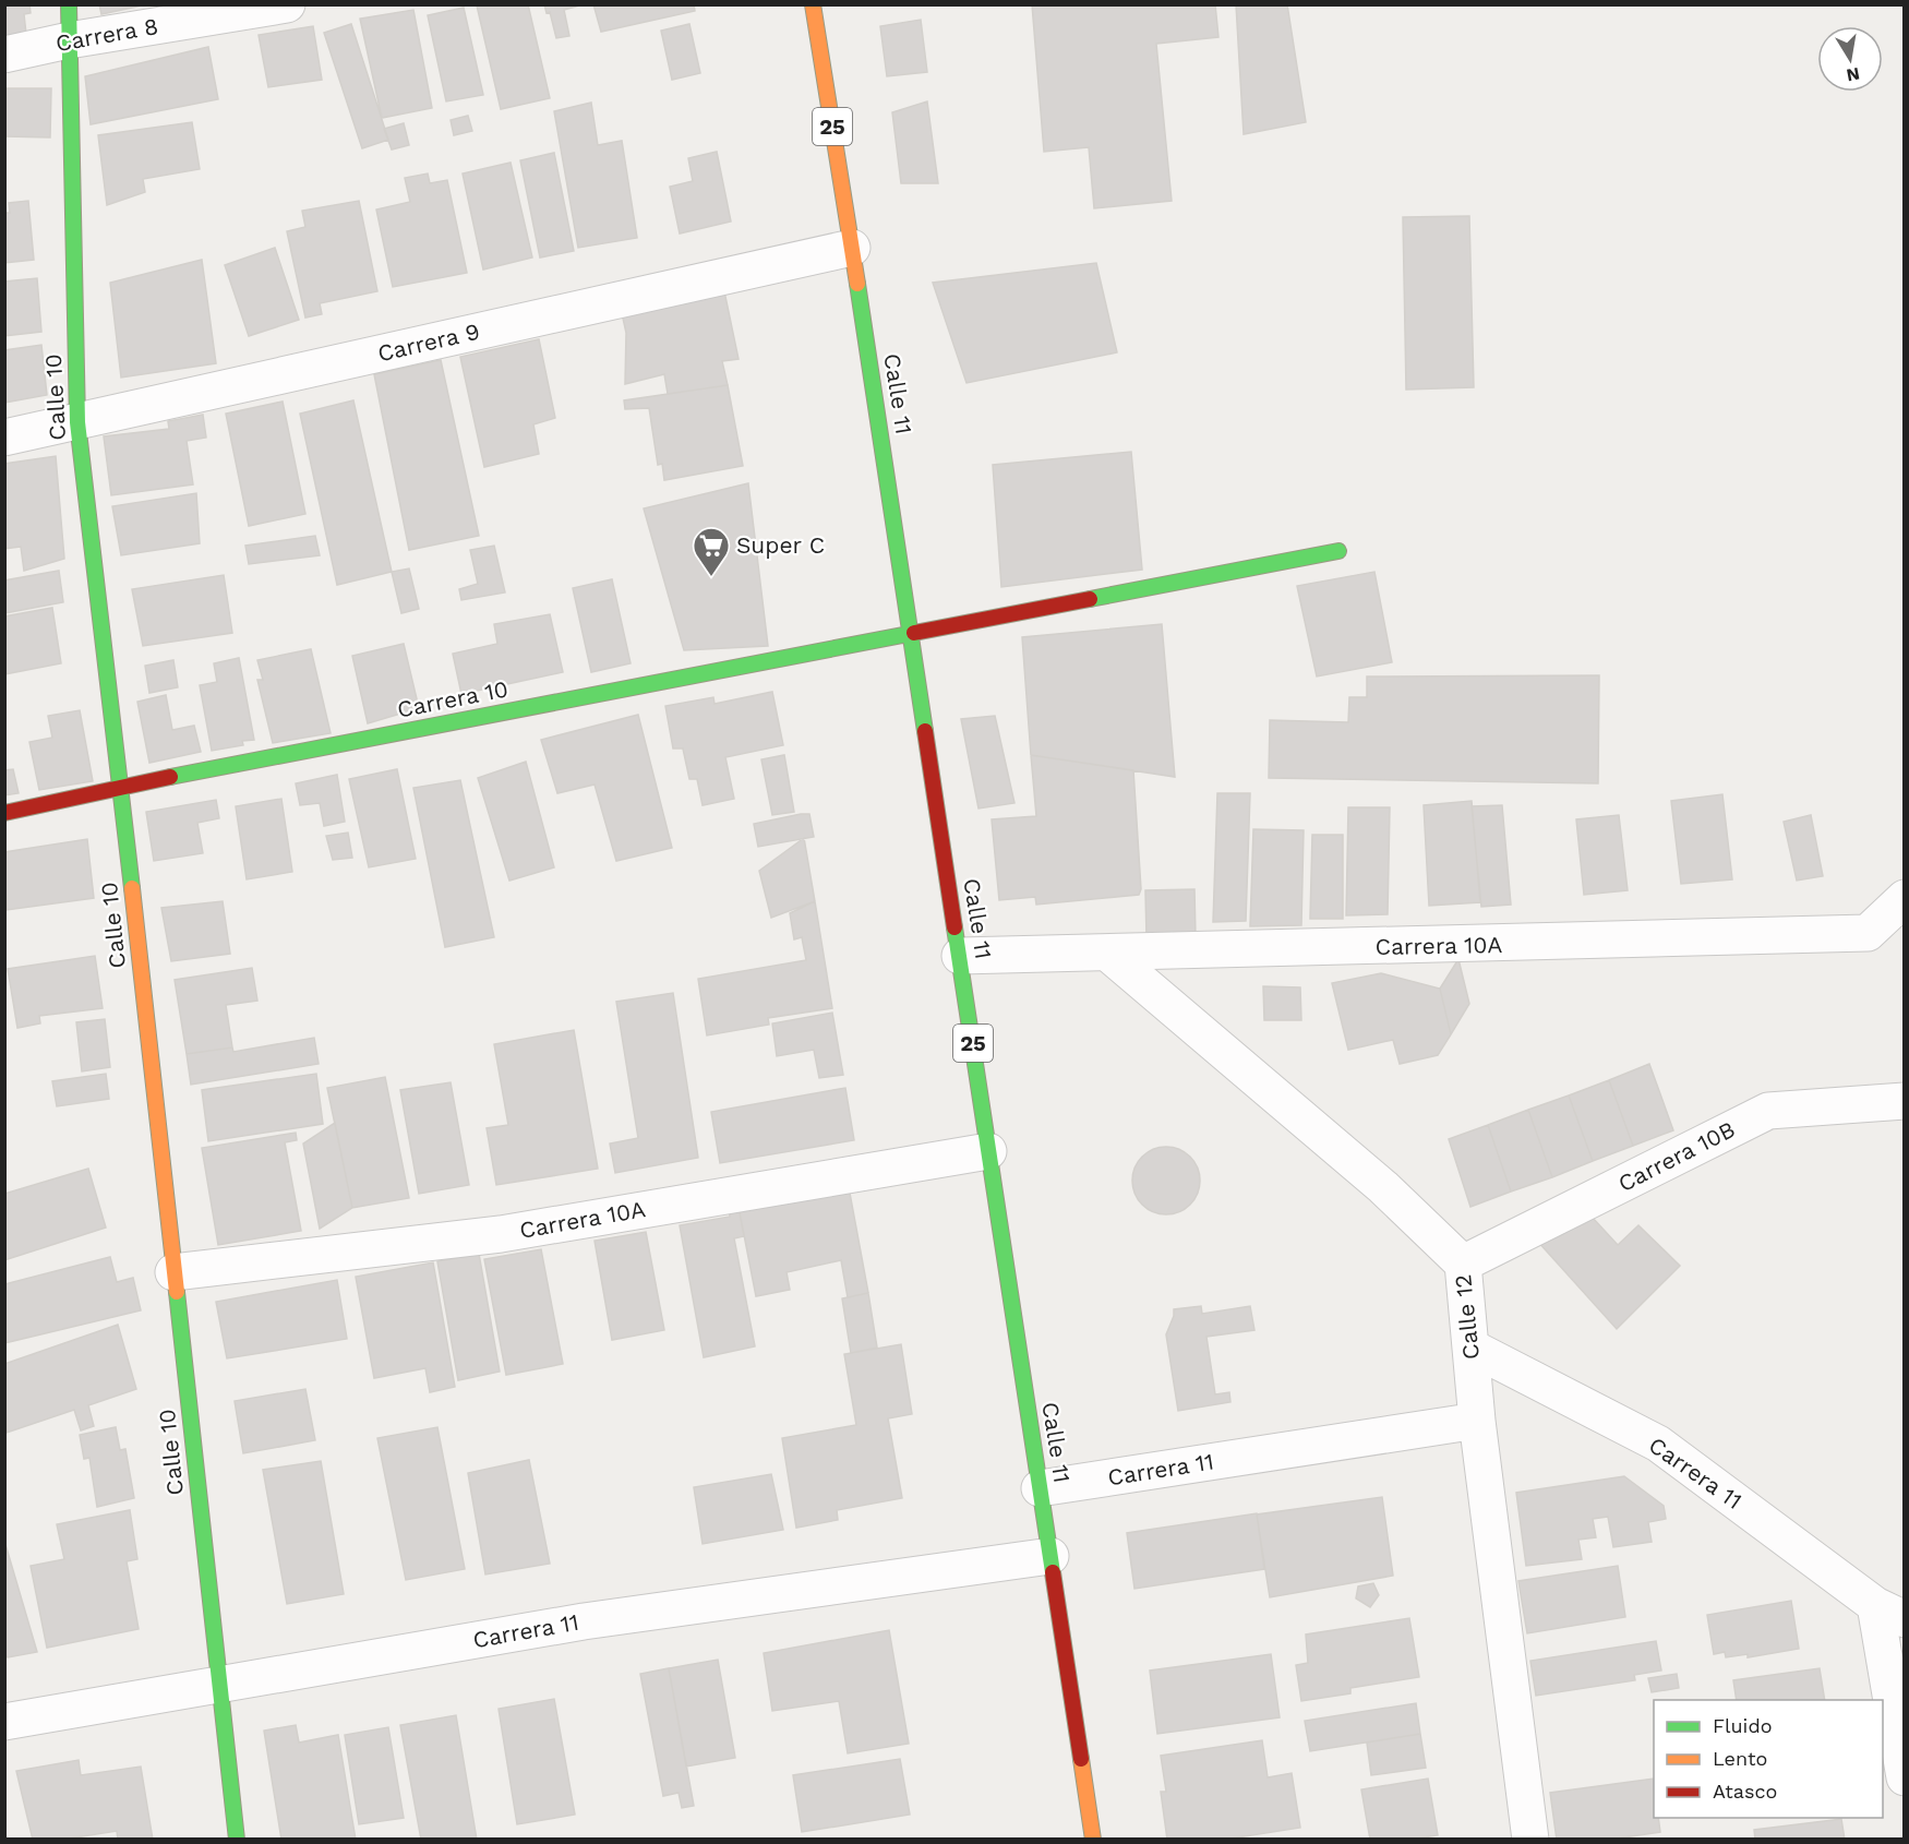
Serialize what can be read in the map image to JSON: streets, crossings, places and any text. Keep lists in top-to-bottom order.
{
  "streets": {
    "street": [
      "Carrera 8",
      "25",
      "Carrera 9",
      "Calle 11",
      "Calle 10",
      "Carrera 10",
      "Carrera 10A",
      "Carrera 10B",
      "Calle 12",
      "Carrera 11"
    ]
  },
  "crossings": [
    ["Carrera 8", "Calle 10"],
    ["Carrera 9", "Calle 11"],
    ["Carrera 9", "Calle 10"],
    ["Calle 11", "Carrera 10"],
    ["Calle 11", "Carrera 10A"],
    ["Calle 11", "Carrera 11"],
    ["Calle 10", "Carrera 10"],
    ["Calle 10", "Carrera 10A"],
    ["Calle 10", "Carrera 11"],
    ["Carrera 10A", "Calle 12"],
    ["Carrera 10B", "Calle 12"],
    ["Calle 12", "Carrera 11"]
  ],
  "places": {
    "supermarket": ["Super C"]
  },
  "legend": ["Fluido", "Lento", "Atasco"],
  "north": "bottom"
}
